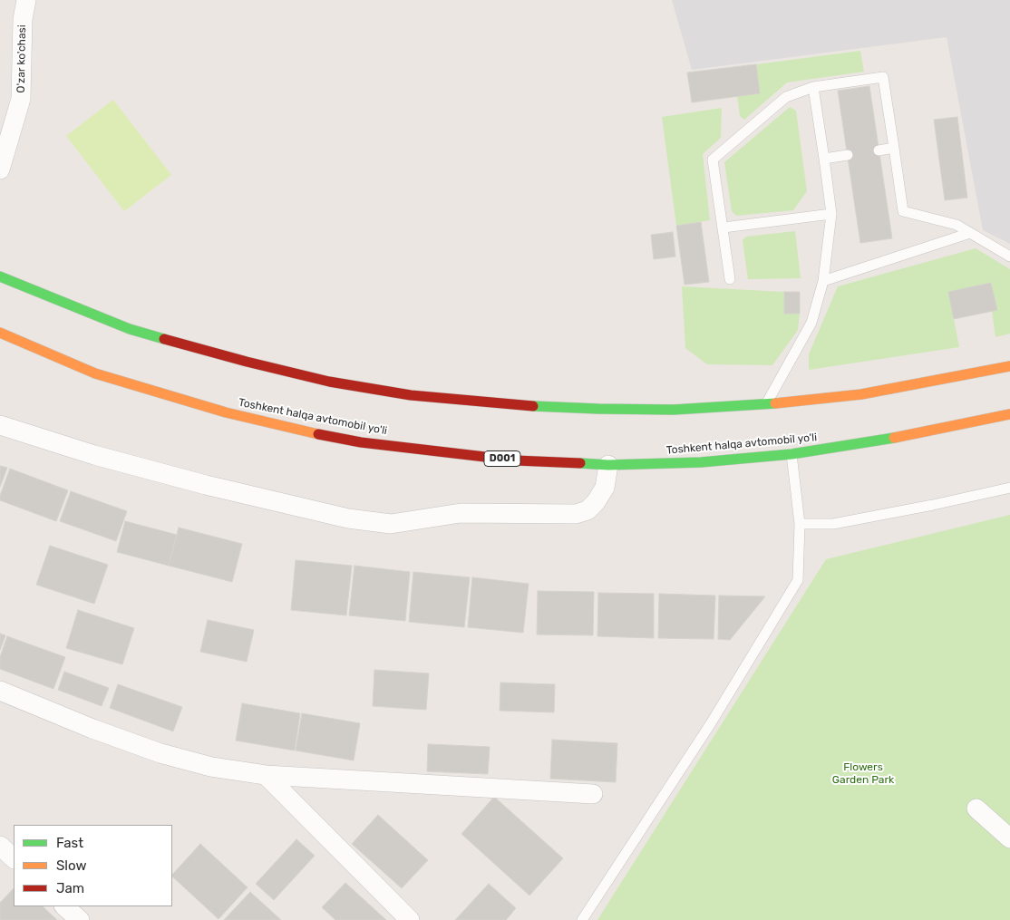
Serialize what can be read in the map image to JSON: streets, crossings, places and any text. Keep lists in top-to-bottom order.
{
  "streets": {
    "highway": ["Toshkent halqa avtomobil yo'li", "D001"],
    "street": ["O'zar ko'chasi"]
  },
  "parks": ["Flowers Garden Park"],
  "legend": ["Fast", "Slow", "Jam"]
}
